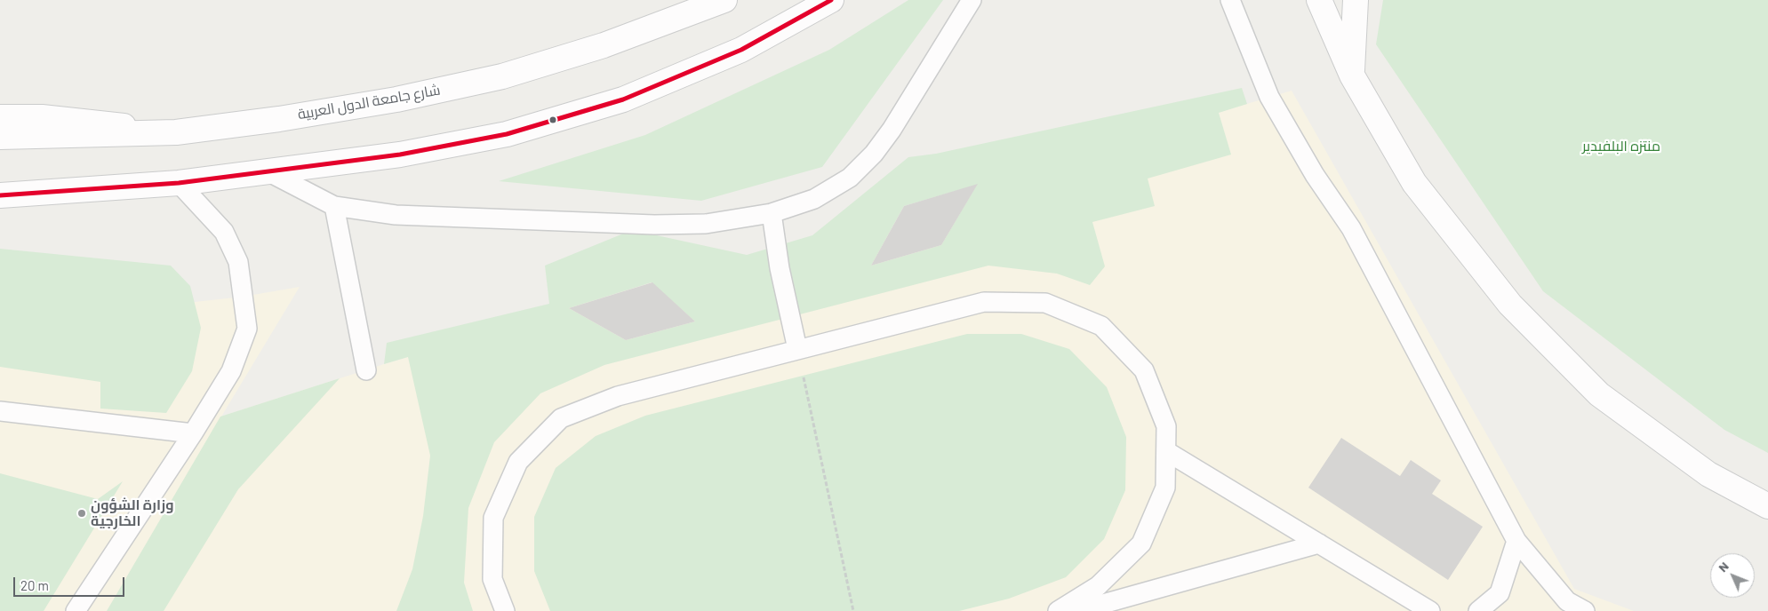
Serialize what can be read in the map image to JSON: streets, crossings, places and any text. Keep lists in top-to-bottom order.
{
  "streets": {
    "street": ["شارع جامعة الدول العربية"]
  },
  "parks": ["منتزه البلفيدير"],
  "places": ["وزارة الشؤون الخارجية"],
  "scale_bar": "20 m",
  "north": "top left"
}
